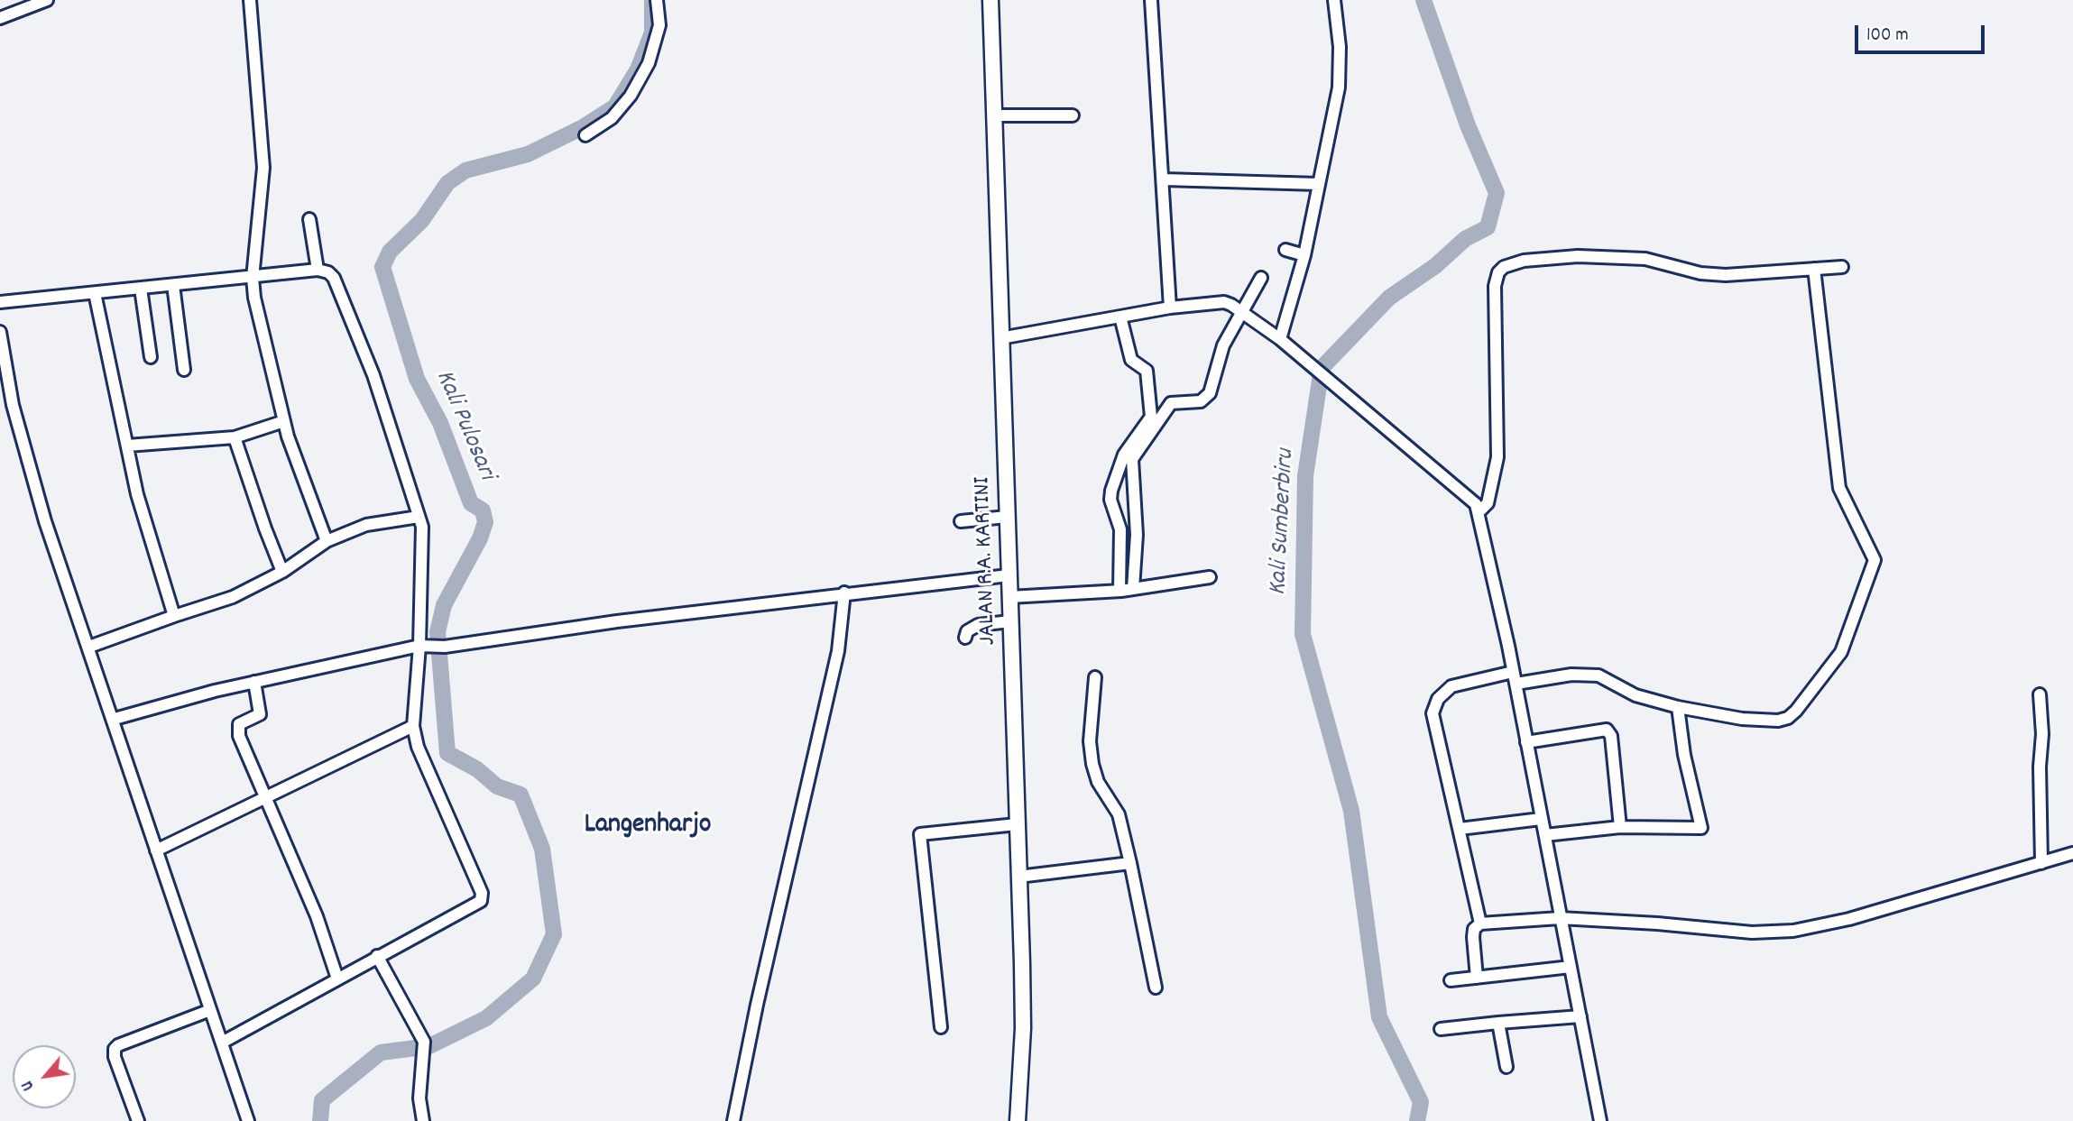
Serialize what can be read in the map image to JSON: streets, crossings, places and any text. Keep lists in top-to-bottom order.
{
  "streets": {
    "main road": ["JALAN R.A. KARTINI"]
  },
  "districts": ["Langenharjo"],
  "water": ["Kali Pulosari", "Kali Sumberbiru"],
  "scale_bar": "100 m",
  "north": "bottom left"
}
